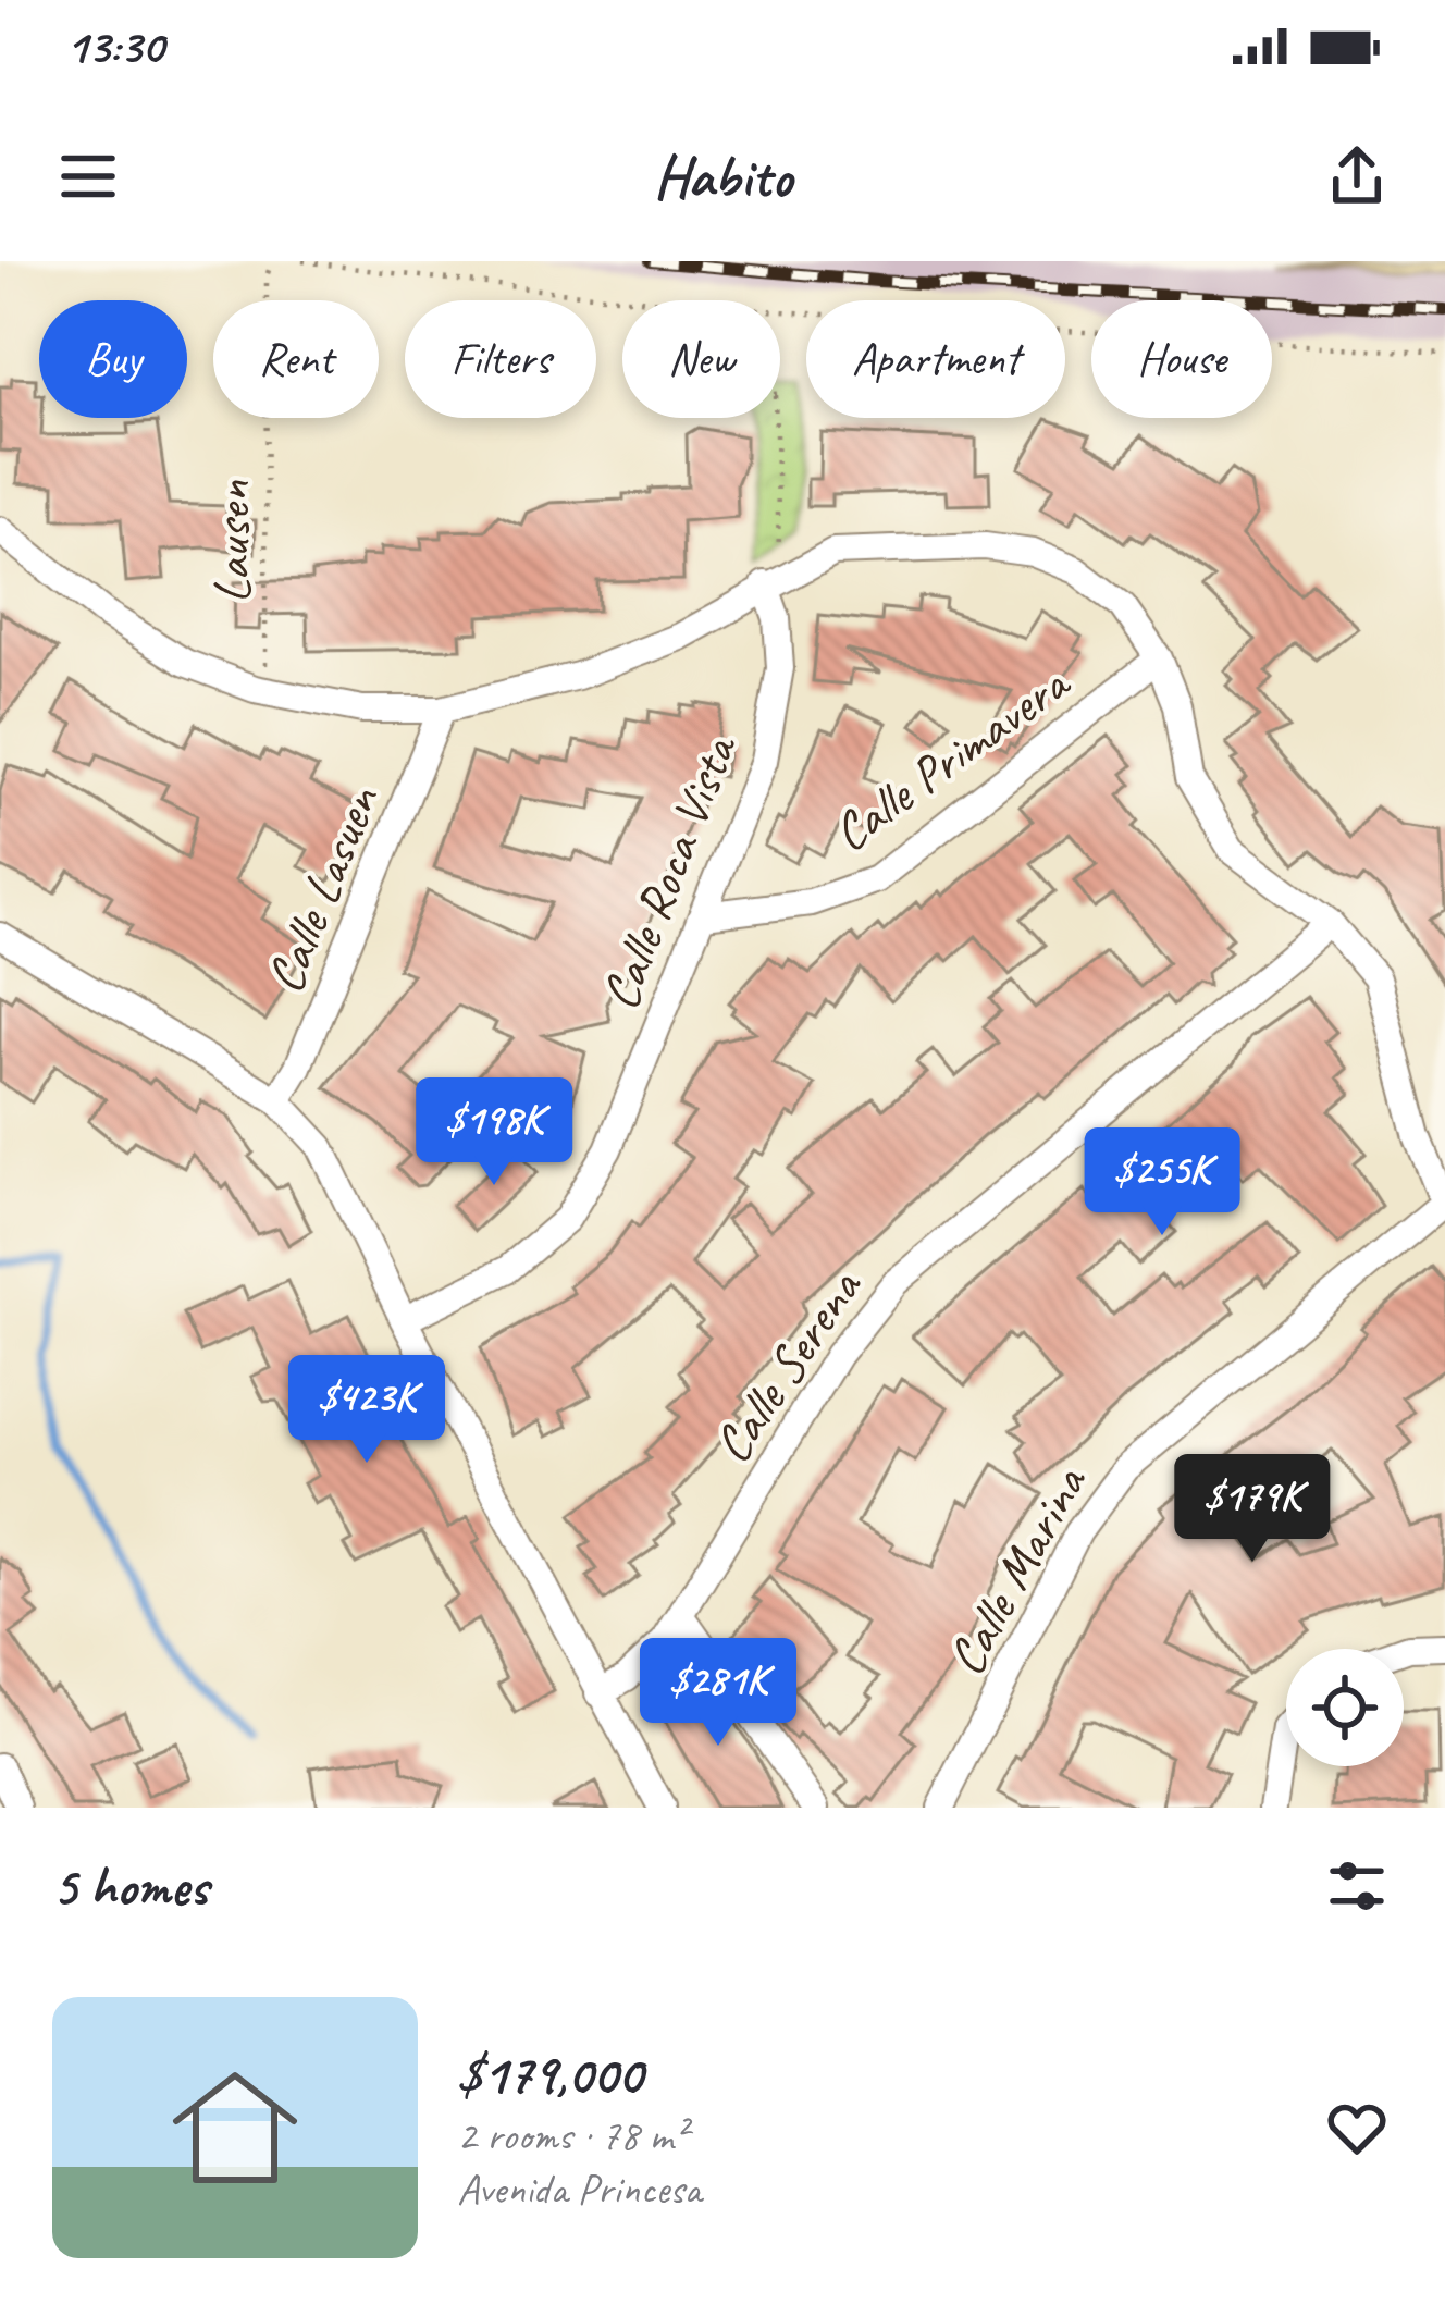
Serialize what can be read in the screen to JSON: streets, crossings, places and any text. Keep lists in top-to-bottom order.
{
  "streets": {
    "street": [
      "Calle Primavera",
      "Calle Roca Vista",
      "Calle Lasuen",
      "Calle Serena",
      "Calle Marina"
    ],
    "path": ["Lausen"]
  },
  "crossings": [
    ["Calle Primavera", "Calle Roca Vista"]
  ],
  "page": {
    "status": "13:30",
    "header": "Habito",
    "chip": [
      "Buy",
      "Rent",
      "Filters",
      "New",
      "Apartment",
      "House"
    ],
    "price": [
      "$198K",
      "$255K",
      "$423K",
      "$179K",
      "$281K"
    ],
    "heading": "5 homes",
    "list": [
      {
        "name": "$179,000",
        "note": "2 rooms · 78 m² · Avenida Princesa"
      }
    ]
  }
}
